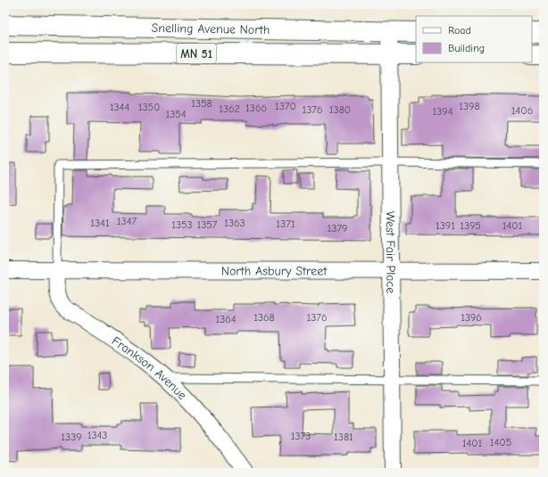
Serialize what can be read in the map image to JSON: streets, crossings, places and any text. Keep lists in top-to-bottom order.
{
  "streets": {
    "main road": ["Snelling Avenue North", "MN 51"],
    "street": ["West Fair Place", "North Asbury Street", "Frankson Avenue"]
  },
  "crossings": [
    ["Snelling Avenue North", "West Fair Place"],
    ["West Fair Place", "North Asbury Street"],
    ["North Asbury Street", "Frankson Avenue"]
  ],
  "house_numbers": [
    "1358",
    "1370",
    "1398",
    "1344",
    "1350",
    "1366",
    "1362",
    "1376",
    "1380",
    "1406",
    "1394",
    "1354",
    "1347",
    "1341",
    "1363",
    "1371",
    "1353",
    "1357",
    "1391",
    "1395",
    "1401",
    "1379",
    "1368",
    "1376",
    "1396",
    "1364",
    "1343",
    "1373",
    "1339",
    "1381",
    "1405",
    "1401"
  ],
  "legend": ["Road", "Building"]
}
